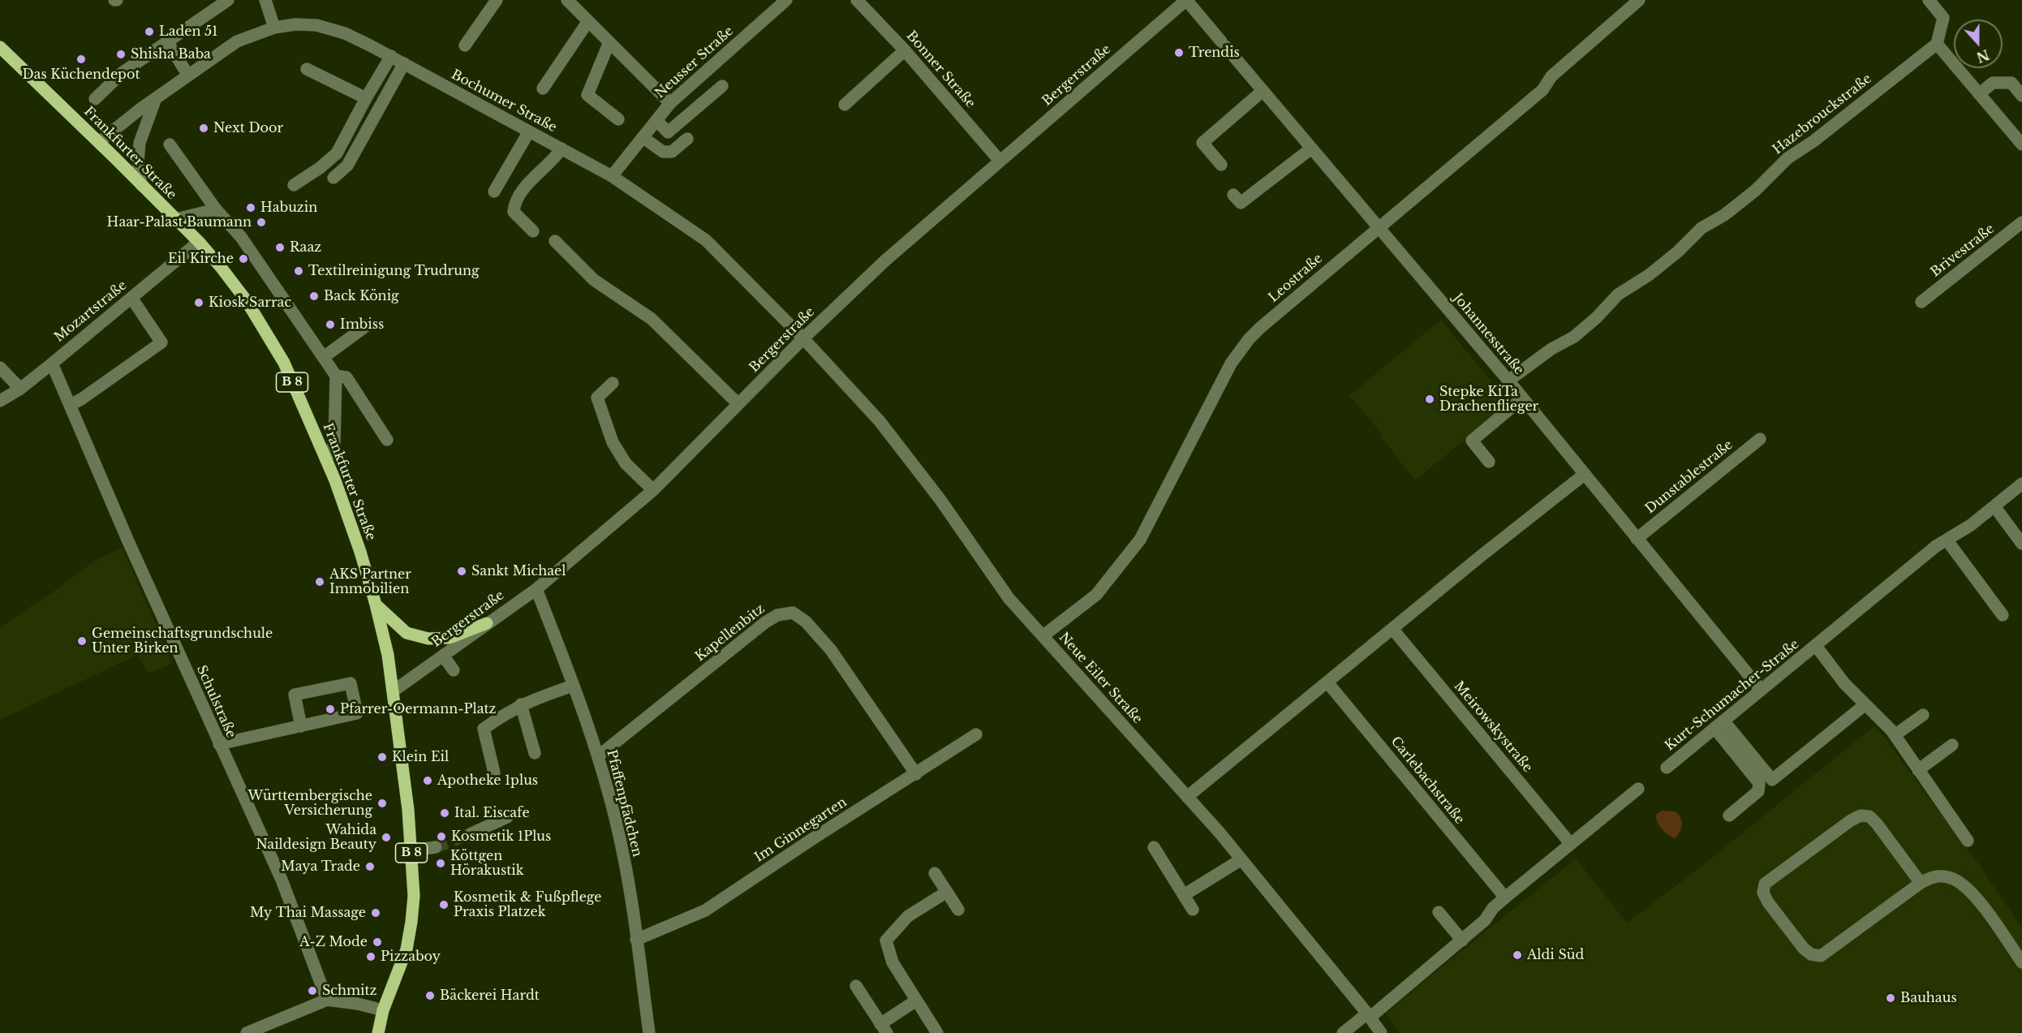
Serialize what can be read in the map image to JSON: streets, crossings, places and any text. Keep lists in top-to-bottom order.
{
  "streets": {
    "main road": ["Frankfurter Straße", "B 8"],
    "street": [
      "Neusser Straße",
      "Bonner Straße",
      "Bergerstraße",
      "Bochumer Straße",
      "Hazebrouckstraße",
      "Brivestraße",
      "Leostraße",
      "Mozartstraße",
      "Johannesstraße",
      "Dunstablestraße",
      "Kapellenbitz",
      "Neue Eiler Straße",
      "Kurt-Schumacher-Straße",
      "Schulstraße",
      "Meirowskystraße",
      "Carlebachstraße",
      "Pfaffenpfädchen",
      "Im Ginnegarten"
    ]
  },
  "crossings": [
    ["Neusser Straße", "Bochumer Straße"],
    ["Bonner Straße", "Bergerstraße"],
    ["Bergerstraße", "Bochumer Straße"],
    ["Bergerstraße", "Frankfurter Straße"],
    ["Bergerstraße", "Johannesstraße"],
    ["Bergerstraße", "Neue Eiler Straße"],
    ["Bergerstraße", "Pfaffenpfädchen"],
    ["Bochumer Straße", "Frankfurter Straße"],
    ["Bochumer Straße", "Neue Eiler Straße"],
    ["Hazebrouckstraße", "Johannesstraße"],
    ["Frankfurter Straße", "Mozartstraße"],
    ["Leostraße", "Johannesstraße"],
    ["Leostraße", "Neue Eiler Straße"],
    ["Mozartstraße", "Schulstraße"],
    ["Johannesstraße", "Dunstablestraße"],
    ["Johannesstraße", "Kurt-Schumacher-Straße"],
    ["Kapellenbitz", "Pfaffenpfädchen"],
    ["Kapellenbitz", "Im Ginnegarten"],
    ["Pfaffenpfädchen", "Im Ginnegarten"]
  ],
  "places": [
    "Laden 51",
    "Trendis",
    "Shisha Baba",
    "Das Küchendepot",
    "Next Door",
    "Habuzin",
    "Haar-Palast Baumann",
    "Raaz",
    "Eil Kirche",
    "Textilreinigung Trudrung",
    "Back König",
    "Kiosk Sarrac",
    "Imbiss",
    "Stepke KiTa Drachenflieger",
    "Sankt Michael",
    "AKS Partner Immobilien",
    "Gemeinschaftsgrundschule Unter Birken",
    "Pfarrer-Oermann-Platz",
    "Klein Eil",
    "Apotheke 1plus",
    "Württembergische Versicherung",
    "Ital. Eiscafe",
    "Kosmetik 1Plus",
    "Wahida Naildesign Beauty",
    "Köttgen Hörakustik",
    "Maya Trade",
    "Kosmetik & Fußpflege Praxis Platzek",
    "My Thai Massage",
    "A-Z Mode",
    "Aldi Süd",
    "Pizzaboy",
    "Schmitz",
    "Bäckerei Hardt",
    "Bauhaus"
  ],
  "north": "bottom"
}
